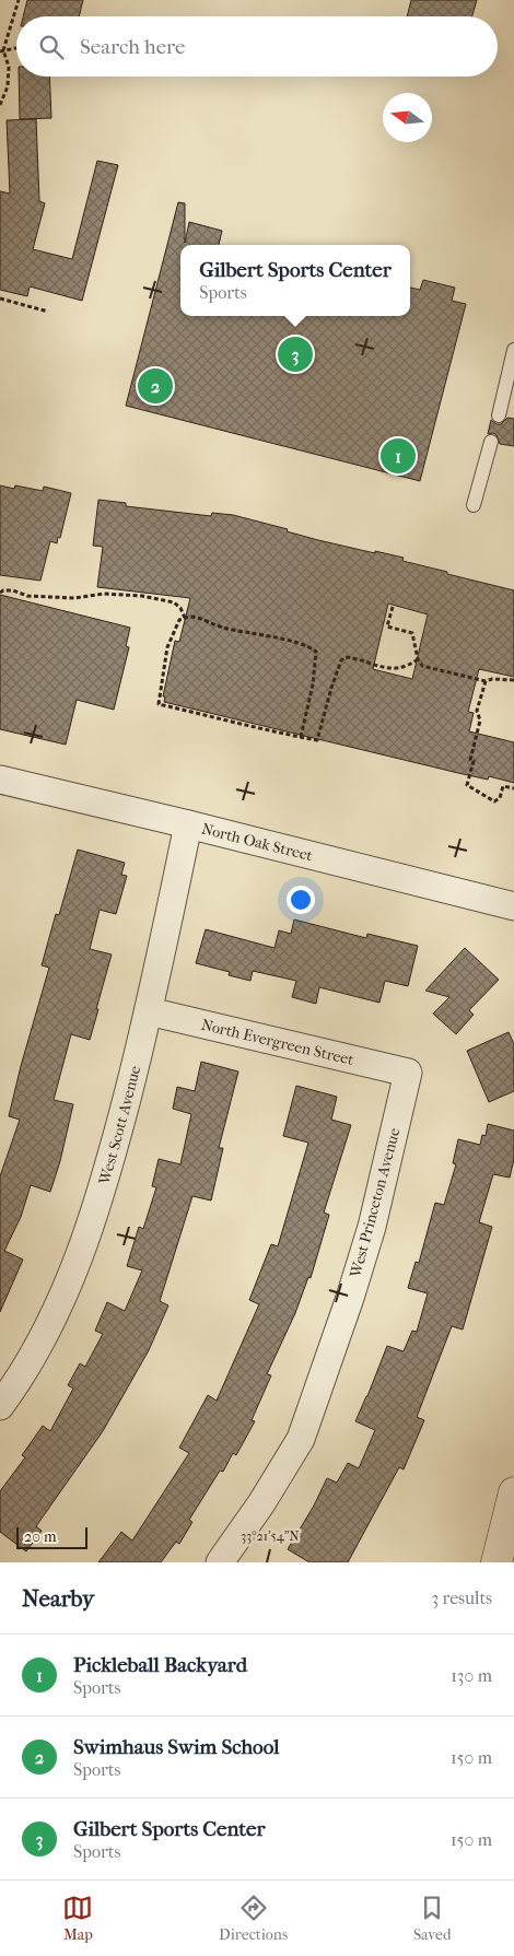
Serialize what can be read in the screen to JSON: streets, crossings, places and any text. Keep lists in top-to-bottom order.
{
  "streets": {
    "street": [
      "North Oak Street",
      "North Evergreen Street",
      "West Scott Avenue",
      "West Princeton Avenue"
    ]
  },
  "crossings": [
    ["North Oak Street", "West Scott Avenue"],
    ["North Evergreen Street", "West Scott Avenue"],
    ["North Evergreen Street", "West Princeton Avenue"]
  ],
  "scale_bar": "20 m",
  "north": "left",
  "page": {
    "search": "Search here",
    "popup": ["Gilbert Sports Center", "Sports"],
    "pins": ["3", "2", "1"],
    "scale": "20 m",
    "heading": ["Nearby", "3 results"],
    "list": [
      {
        "mark": "1",
        "name": "Pickleball Backyard",
        "note": "Sports",
        "value": "130 m"
      },
      {
        "mark": "2",
        "name": "Swimhaus Swim School",
        "note": "Sports",
        "value": "150 m"
      },
      {
        "mark": "3",
        "name": "Gilbert Sports Center",
        "note": "Sports",
        "value": "150 m"
      }
    ],
    "nav": ["Map", "Directions", "Saved"]
  },
  "coordinates": ["33°21'54\"N"]
}
